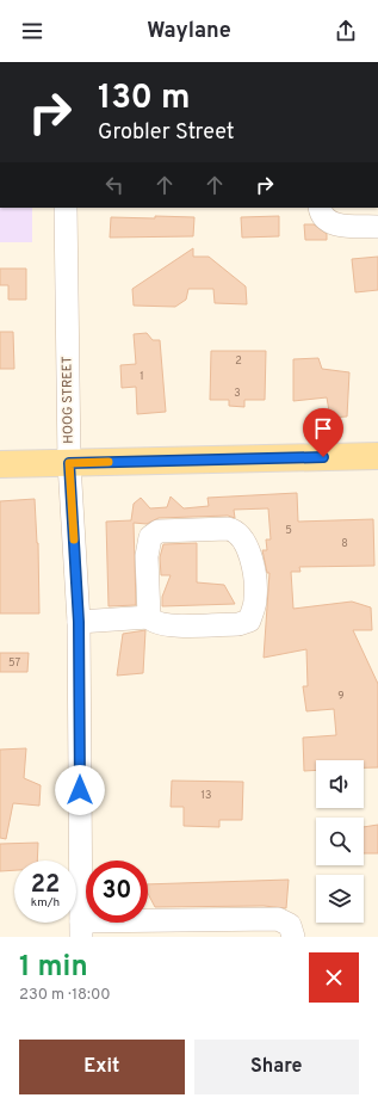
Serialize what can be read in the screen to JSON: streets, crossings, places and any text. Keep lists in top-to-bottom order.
{
  "streets": {
    "street": ["HOOG STREET"]
  },
  "house_numbers": [
    "2",
    "1",
    "3",
    "5",
    "8",
    "57",
    "9",
    "13"
  ],
  "page": {
    "header": "Waylane",
    "turn": ["130 m", "Grobler Street"],
    "speed": "22 km/h",
    "limit": "30",
    "heading": ["1 min", "230 m · 18:00"],
    "buttons": ["Exit", "Share"]
  }
}
